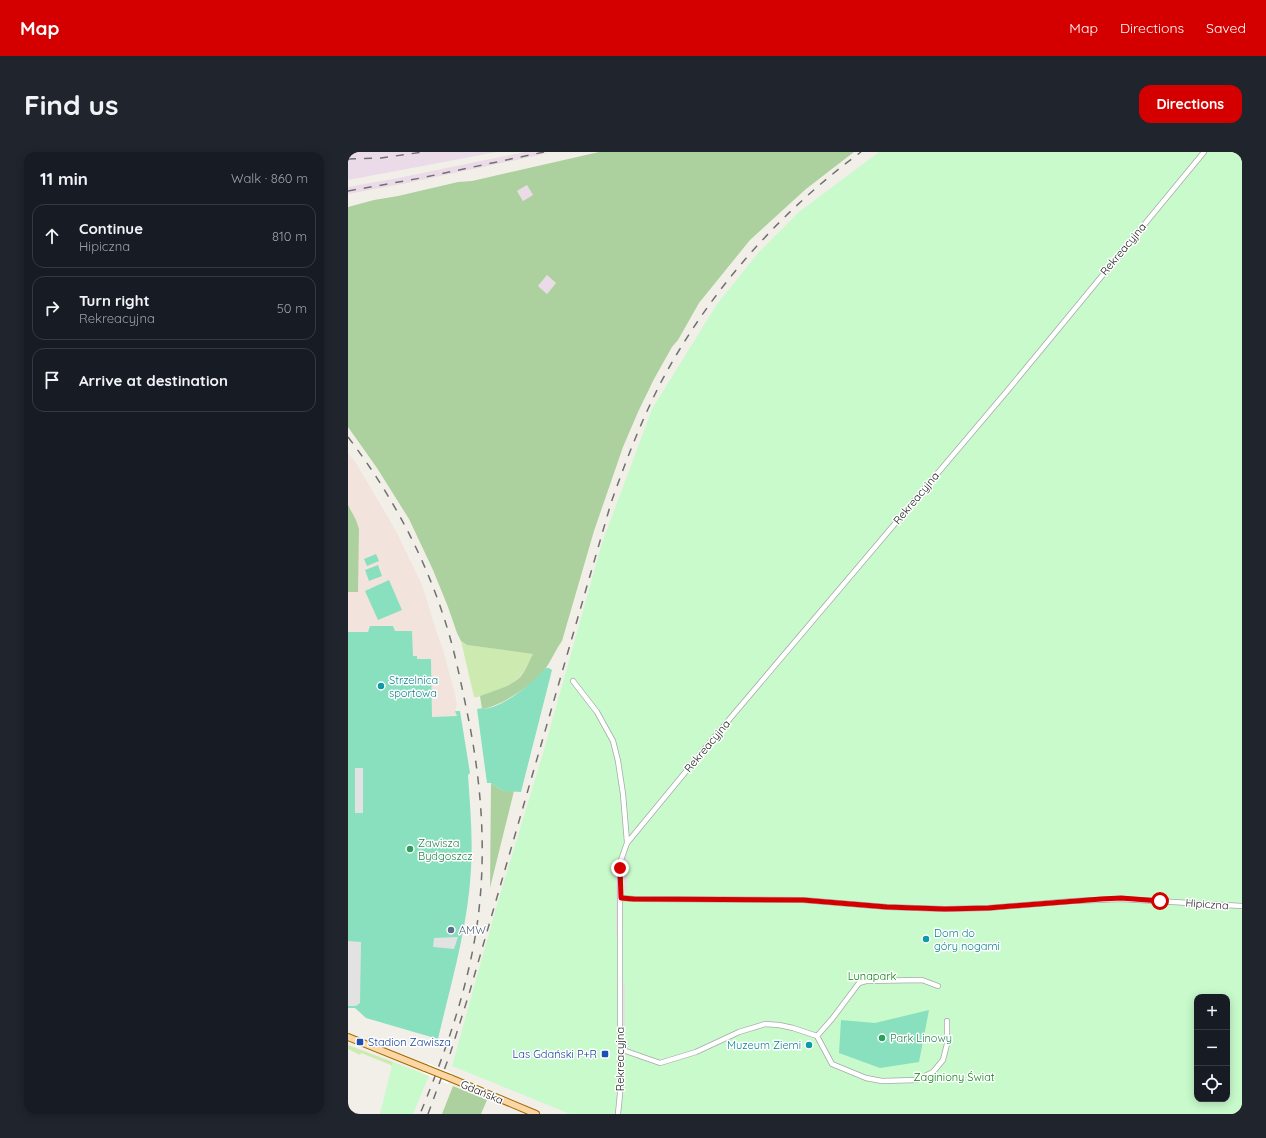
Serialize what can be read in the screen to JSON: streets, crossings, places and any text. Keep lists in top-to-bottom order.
{
  "streets": {
    "main road": ["Gdańska"],
    "street": ["Rekreacyjna", "Hipiczna"]
  },
  "crossings": [
    ["Rekreacyjna", "Hipiczna"]
  ],
  "parks": ["Lunapark", "Zaginiony Świat"],
  "places": {
    "other": [
      "Strzelnica sportowa",
      "Zawisza Bydgoszcz",
      "AMW",
      "Dom do góry nogami",
      "Park Linowy",
      "Muzeum Ziemi"
    ],
    "transit": ["Stadion Zawisza", "Las Gdański P+R"]
  },
  "page": {
    "header": "Map",
    "nav": ["Map", "Directions", "Saved"],
    "buttons": "Directions",
    "title": "Find us",
    "heading": ["11 min", "Walk · 860 m"],
    "list": [
      ["Continue", "Hipiczna", "810 m"],
      ["Turn right", "Rekreacyjna", "50 m"],
      "Arrive at destination"
    ],
    "map_buttons": ["+", "−"]
  }
}
